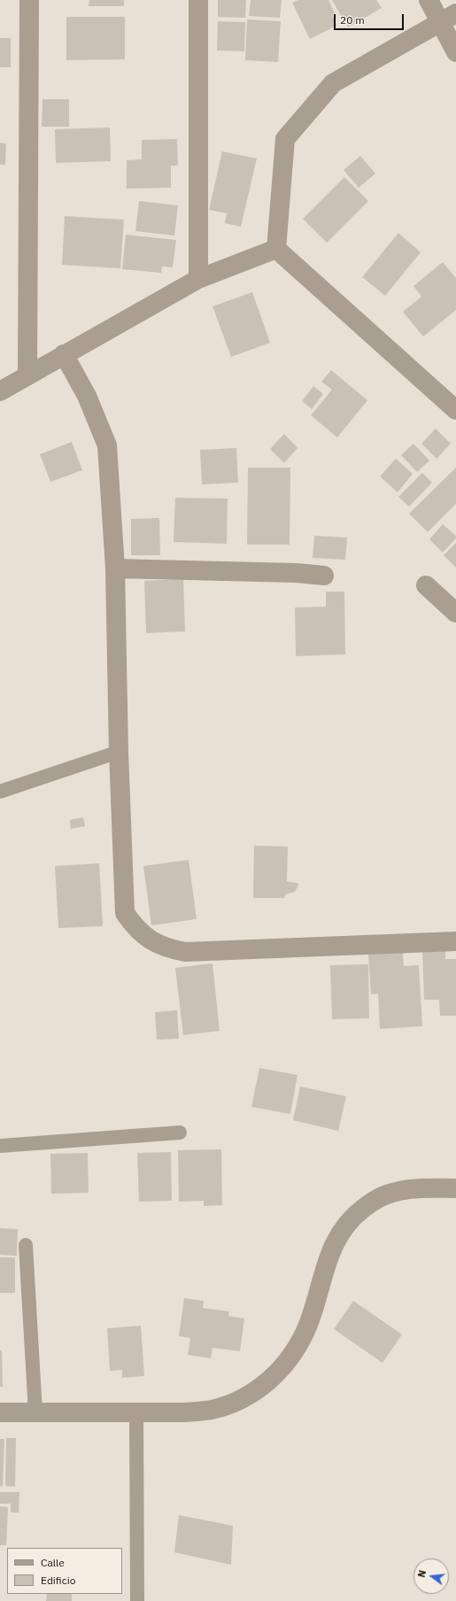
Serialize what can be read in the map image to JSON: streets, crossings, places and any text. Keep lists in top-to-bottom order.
{
  "legend": ["Calle", "Edificio"],
  "scale_bar": "20 m",
  "north": "left"
}
